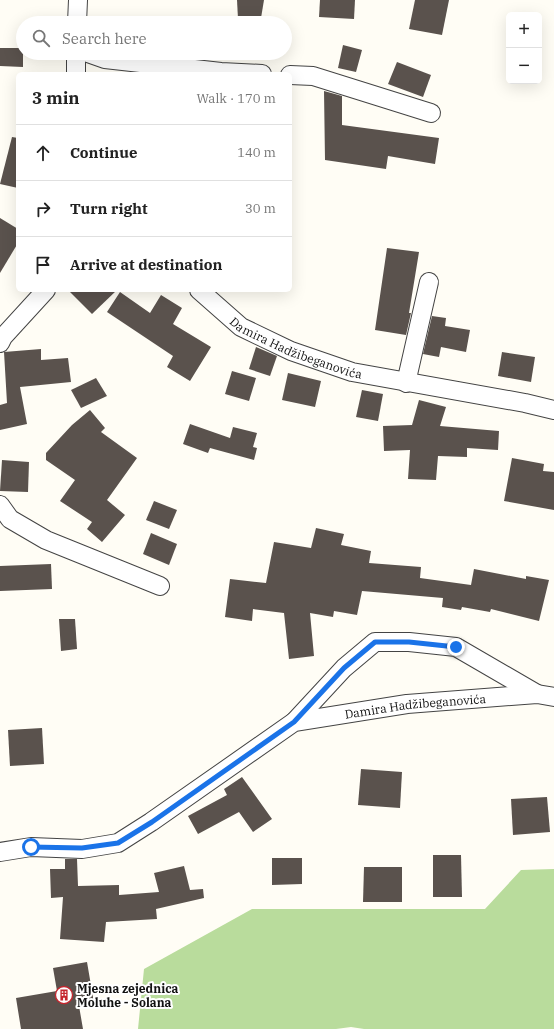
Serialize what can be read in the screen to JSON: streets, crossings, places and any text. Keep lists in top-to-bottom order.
{
  "streets": {
    "street": ["Damira Hadžibeganovića"]
  },
  "places": {
    "building": ["Mjesna zejednica Moluhe - Solana"]
  },
  "page": {
    "map_buttons": ["+", "−"],
    "search": "Search here",
    "heading": ["3 min", "Walk · 170 m"],
    "list": [
      ["Continue", "140 m"],
      ["Turn right", "30 m"],
      "Arrive at destination"
    ]
  }
}
